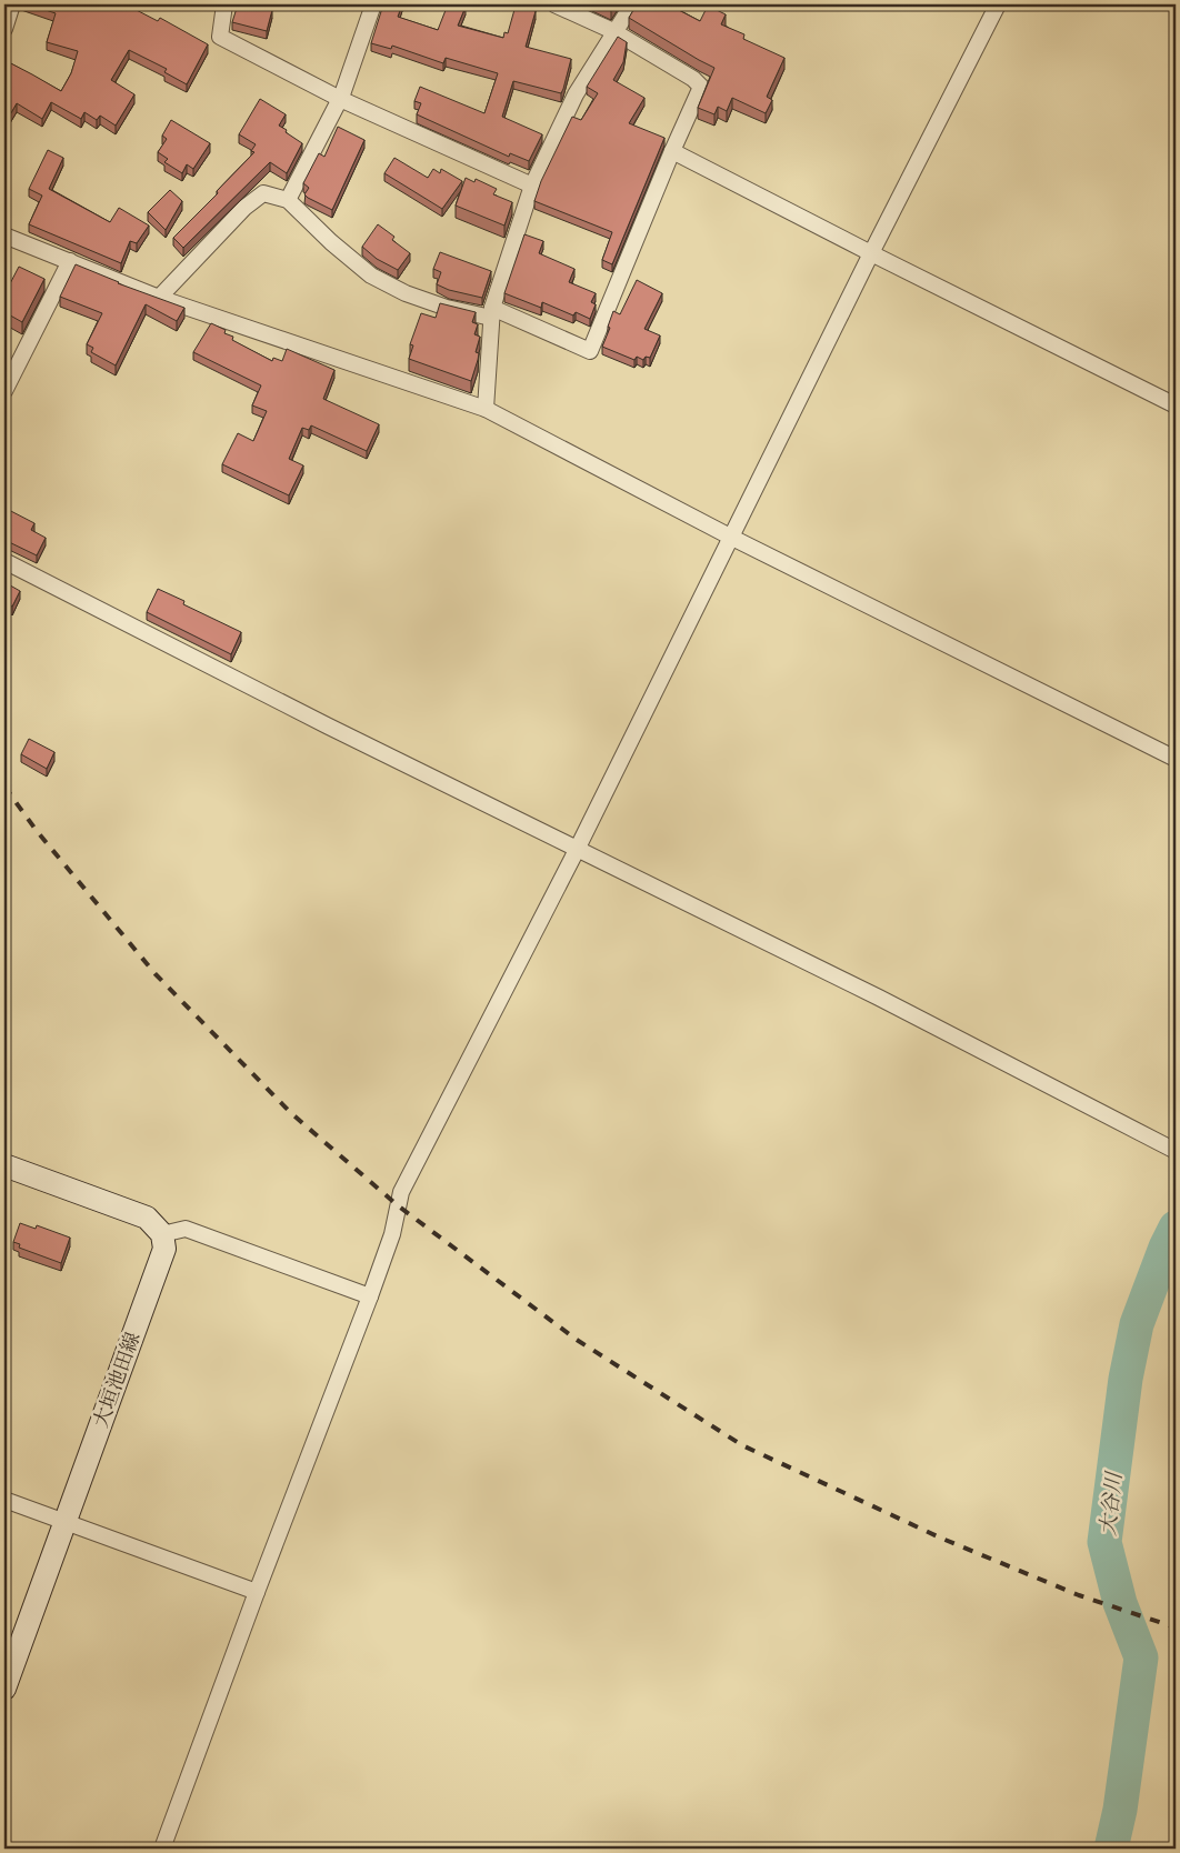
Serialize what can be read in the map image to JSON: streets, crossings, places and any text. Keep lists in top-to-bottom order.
{
  "streets": {
    "main road": ["大垣池田線"]
  },
  "water": ["大谷川"]
}
